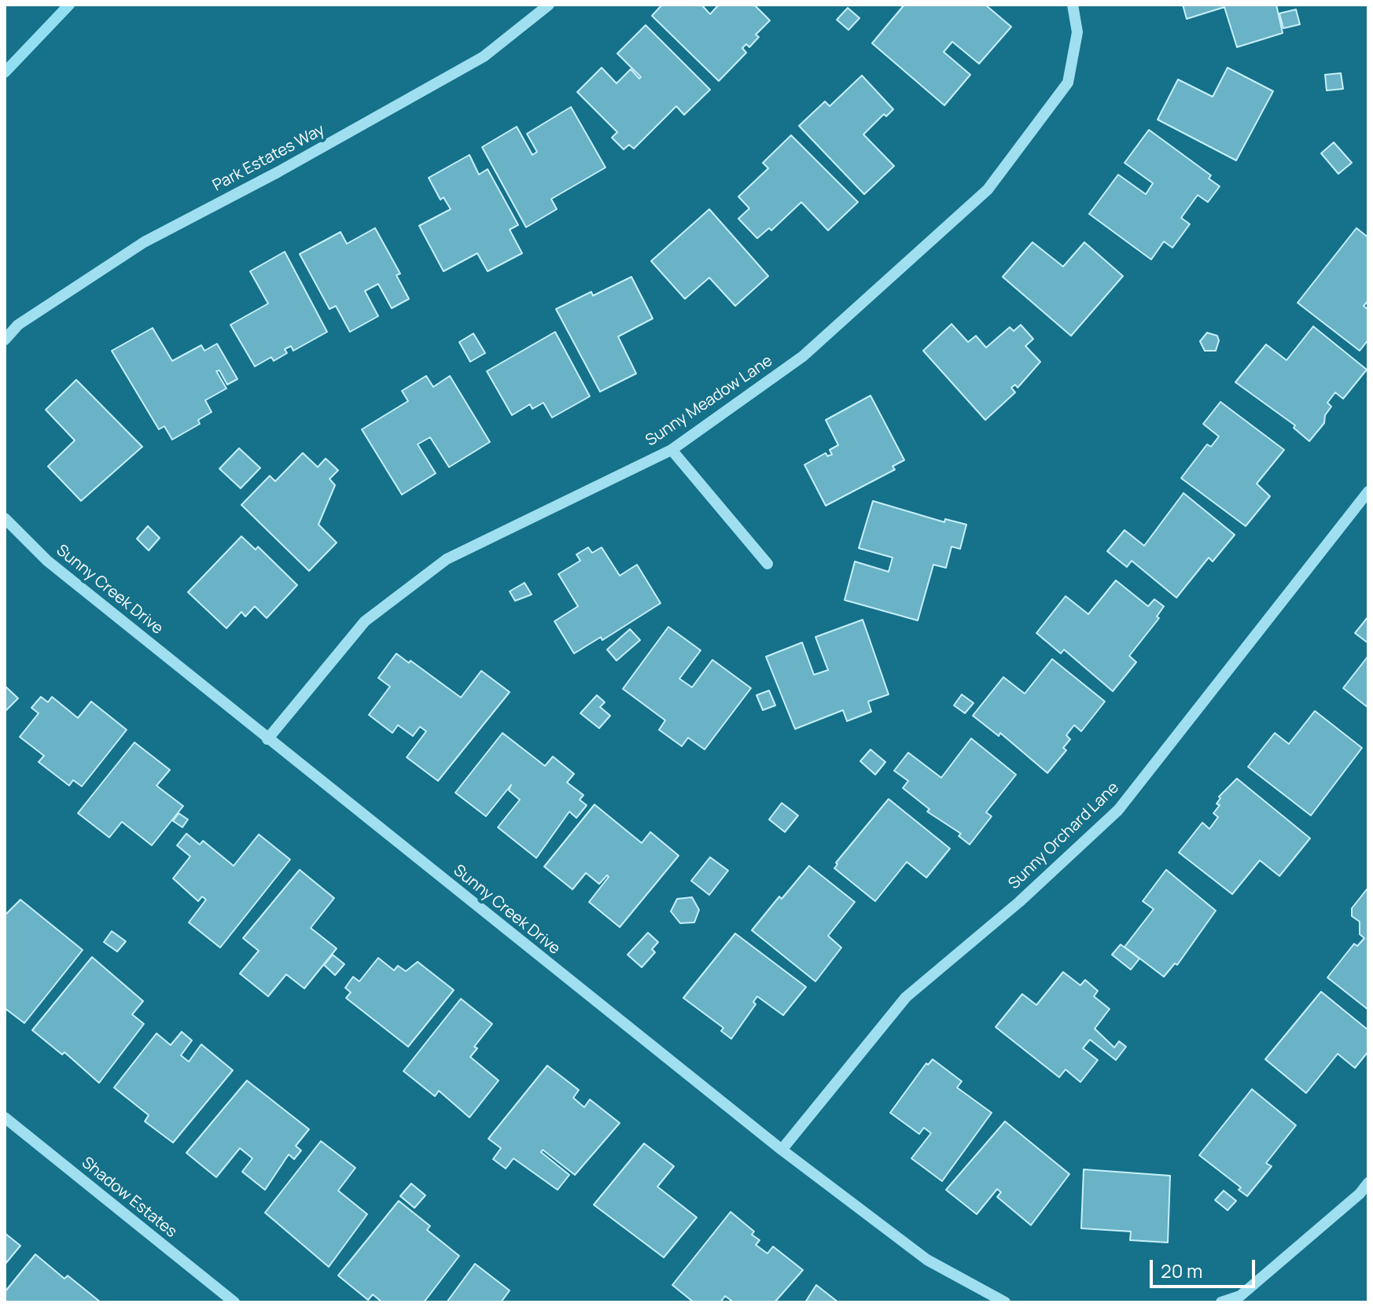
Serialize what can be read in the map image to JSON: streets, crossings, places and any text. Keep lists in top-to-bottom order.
{
  "streets": {
    "street": [
      "Park Estates Way",
      "Sunny Meadow Lane",
      "Sunny Creek Drive",
      "Sunny Orchard Lane",
      "Shadow Estates"
    ]
  },
  "crossings": [
    ["Sunny Meadow Lane", "Sunny Creek Drive"],
    ["Sunny Creek Drive", "Sunny Orchard Lane"]
  ],
  "scale_bar": "20 m"
}
